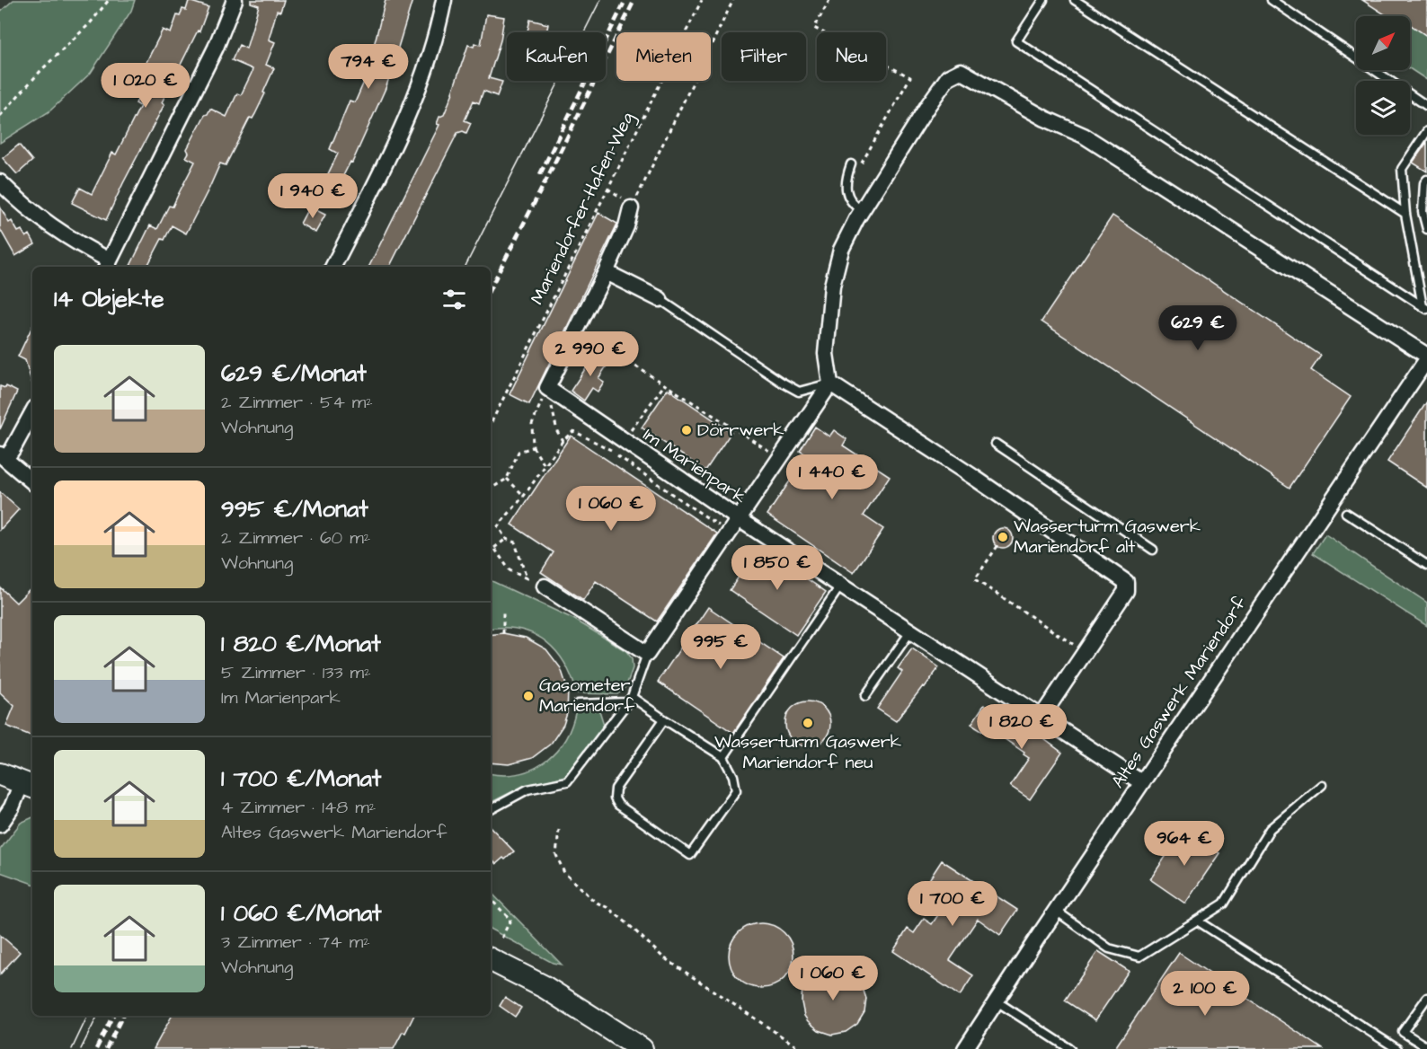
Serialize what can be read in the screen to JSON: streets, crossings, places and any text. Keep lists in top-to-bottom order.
{
  "streets": {
    "street": ["Im Marienpark", "Altes Gaswerk Mariendorf"],
    "path": ["Mariendorfer-Hafen-Weg"]
  },
  "crossings": [
    ["Im Marienpark", "Altes Gaswerk Mariendorf"]
  ],
  "places": [
    "Dörrwerk",
    "Wasserturm Gaswerk Mariendorf alt",
    "Gasometer Mariendorf",
    "Wasserturm Gaswerk Mariendorf neu"
  ],
  "north": "top right",
  "page": {
    "chip": [
      "Kaufen",
      "Mieten",
      "Filter",
      "Neu"
    ],
    "price": [
      "794 €",
      "1 020 €",
      "1 940 €",
      "629 €",
      "2 990 €",
      "1 440 €",
      "1 060 €",
      "1 850 €",
      "995 €",
      "1 820 €",
      "964 €",
      "1 700 €",
      "1 060 €",
      "2 100 €"
    ],
    "heading": "14 Objekte",
    "list": [
      {
        "name": "629 €/Monat",
        "note": "2 Zimmer · 54 m² · Wohnung"
      },
      {
        "name": "995 €/Monat",
        "note": "2 Zimmer · 60 m² · Wohnung"
      },
      {
        "name": "1 820 €/Monat",
        "note": "5 Zimmer · 133 m² · Im Marienpark"
      },
      {
        "name": "1 700 €/Monat",
        "note": "4 Zimmer · 148 m² · Altes Gaswerk Mariendorf"
      },
      {
        "name": "1 060 €/Monat",
        "note": "3 Zimmer · 74 m² · Wohnung"
      }
    ]
  }
}
